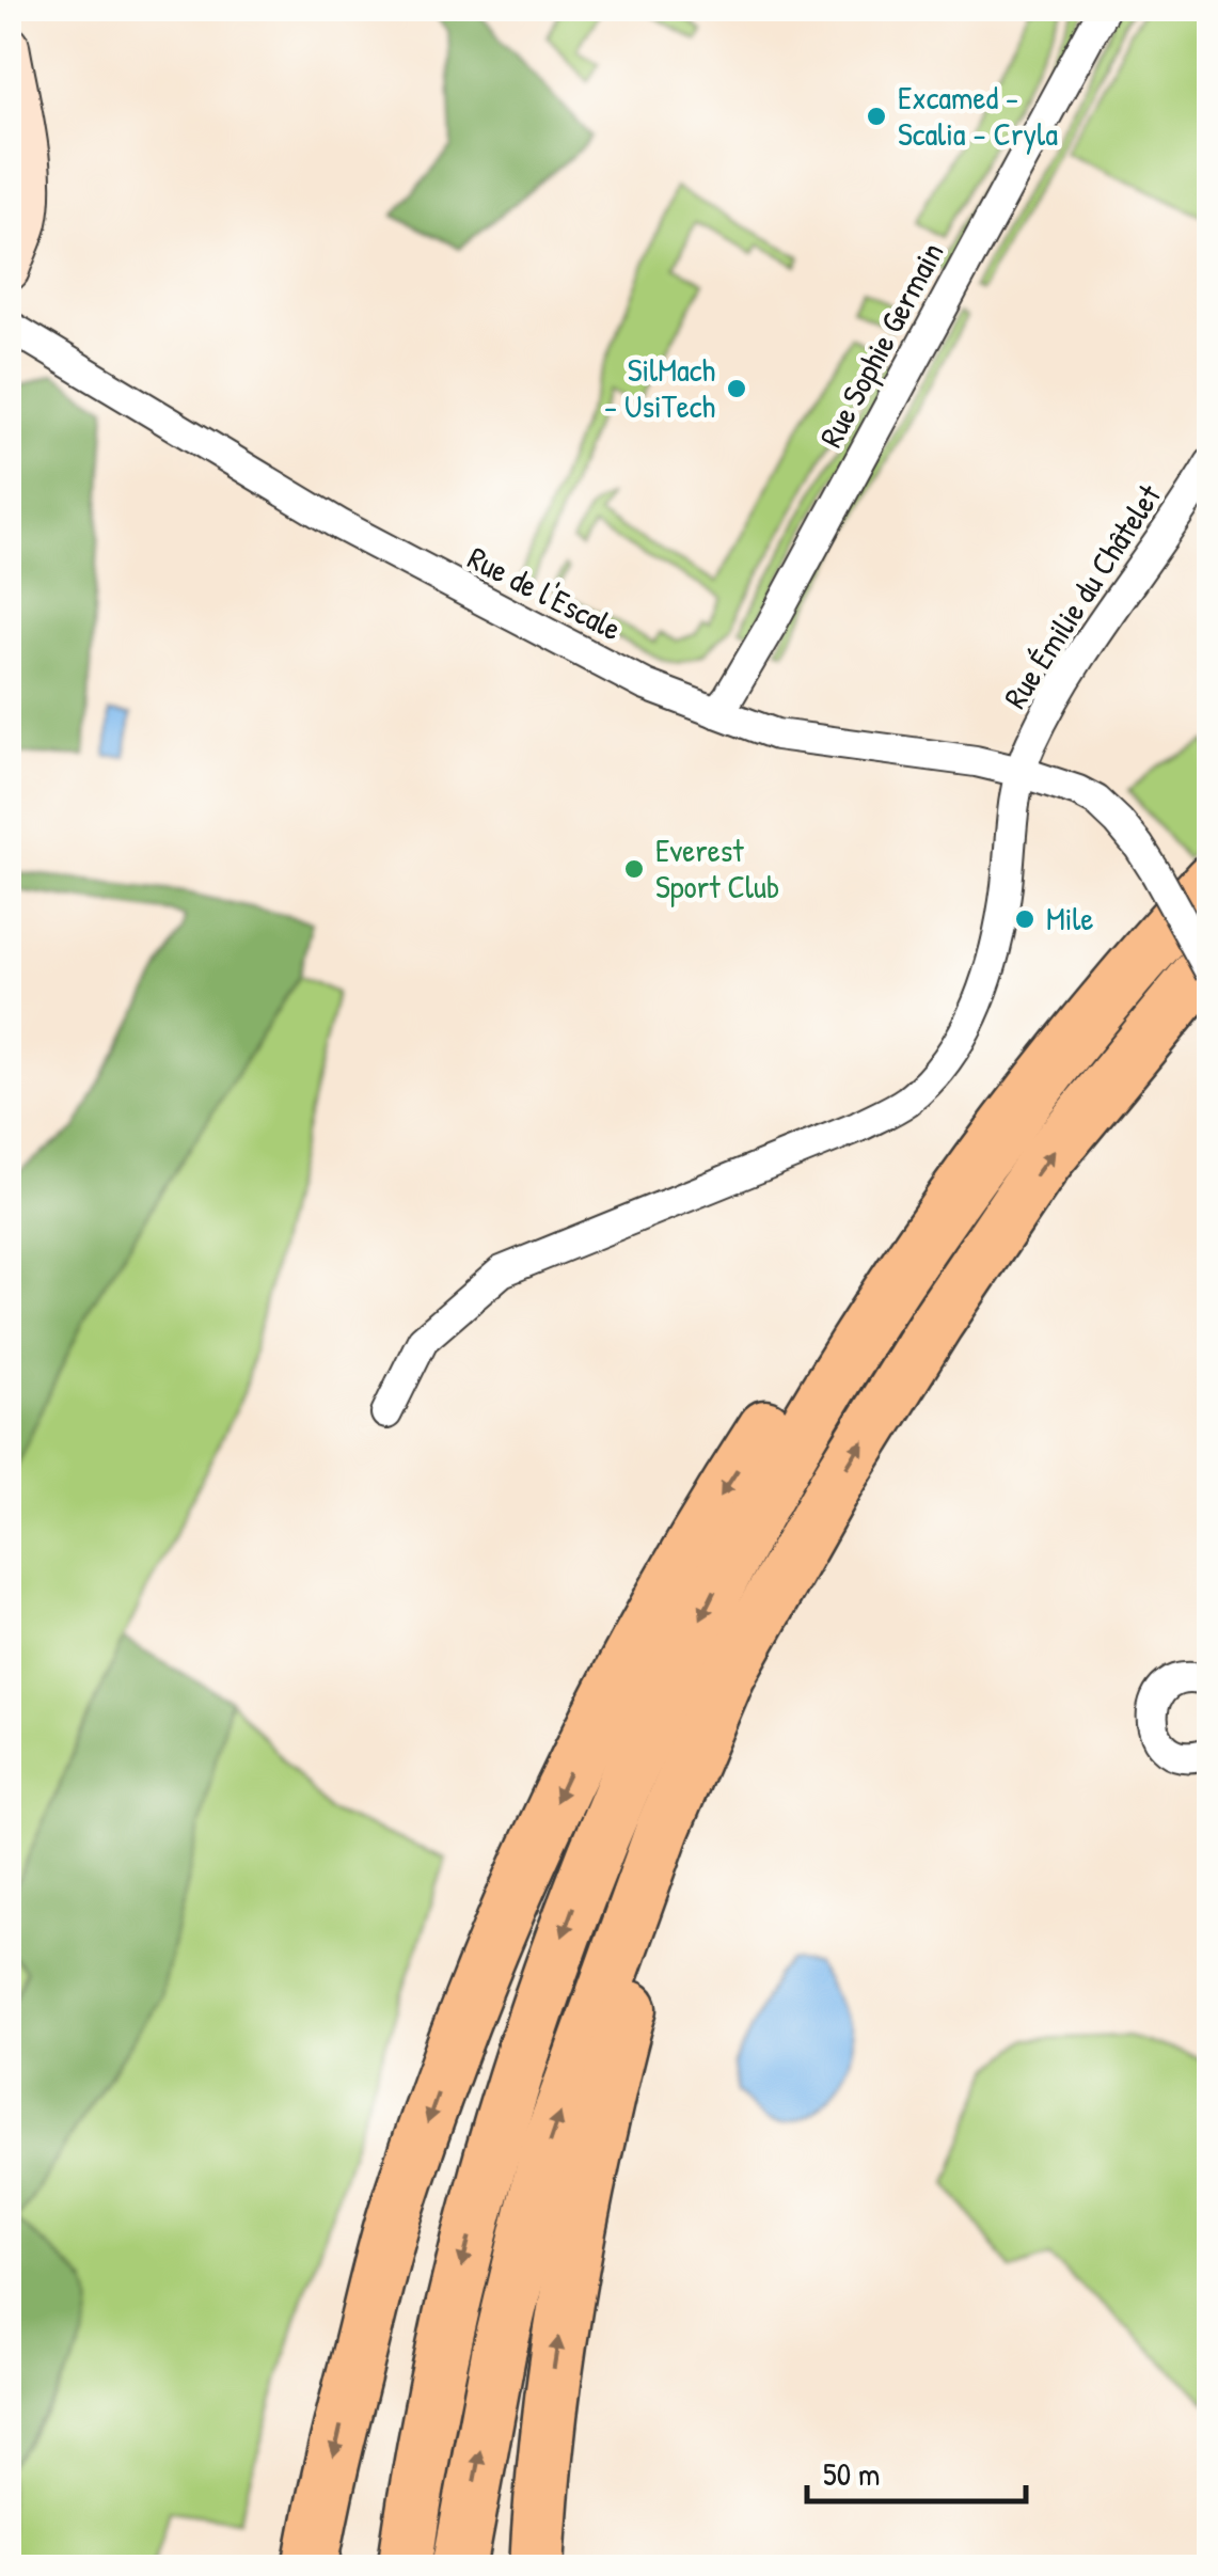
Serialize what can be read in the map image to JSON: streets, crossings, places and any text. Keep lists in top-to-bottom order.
{
  "streets": {
    "street": ["Rue Sophie Germain", "Rue de l'Escale", "Rue Émilie du Châtelet"]
  },
  "crossings": [
    ["Rue Sophie Germain", "Rue de l'Escale"],
    ["Rue de l'Escale", "Rue Émilie du Châtelet"]
  ],
  "places": [
    "Excamed - Scalia - Cryla",
    "SilMach - UsiTech",
    "Everest Sport Club",
    "Mile"
  ],
  "scale_bar": "50 m"
}
